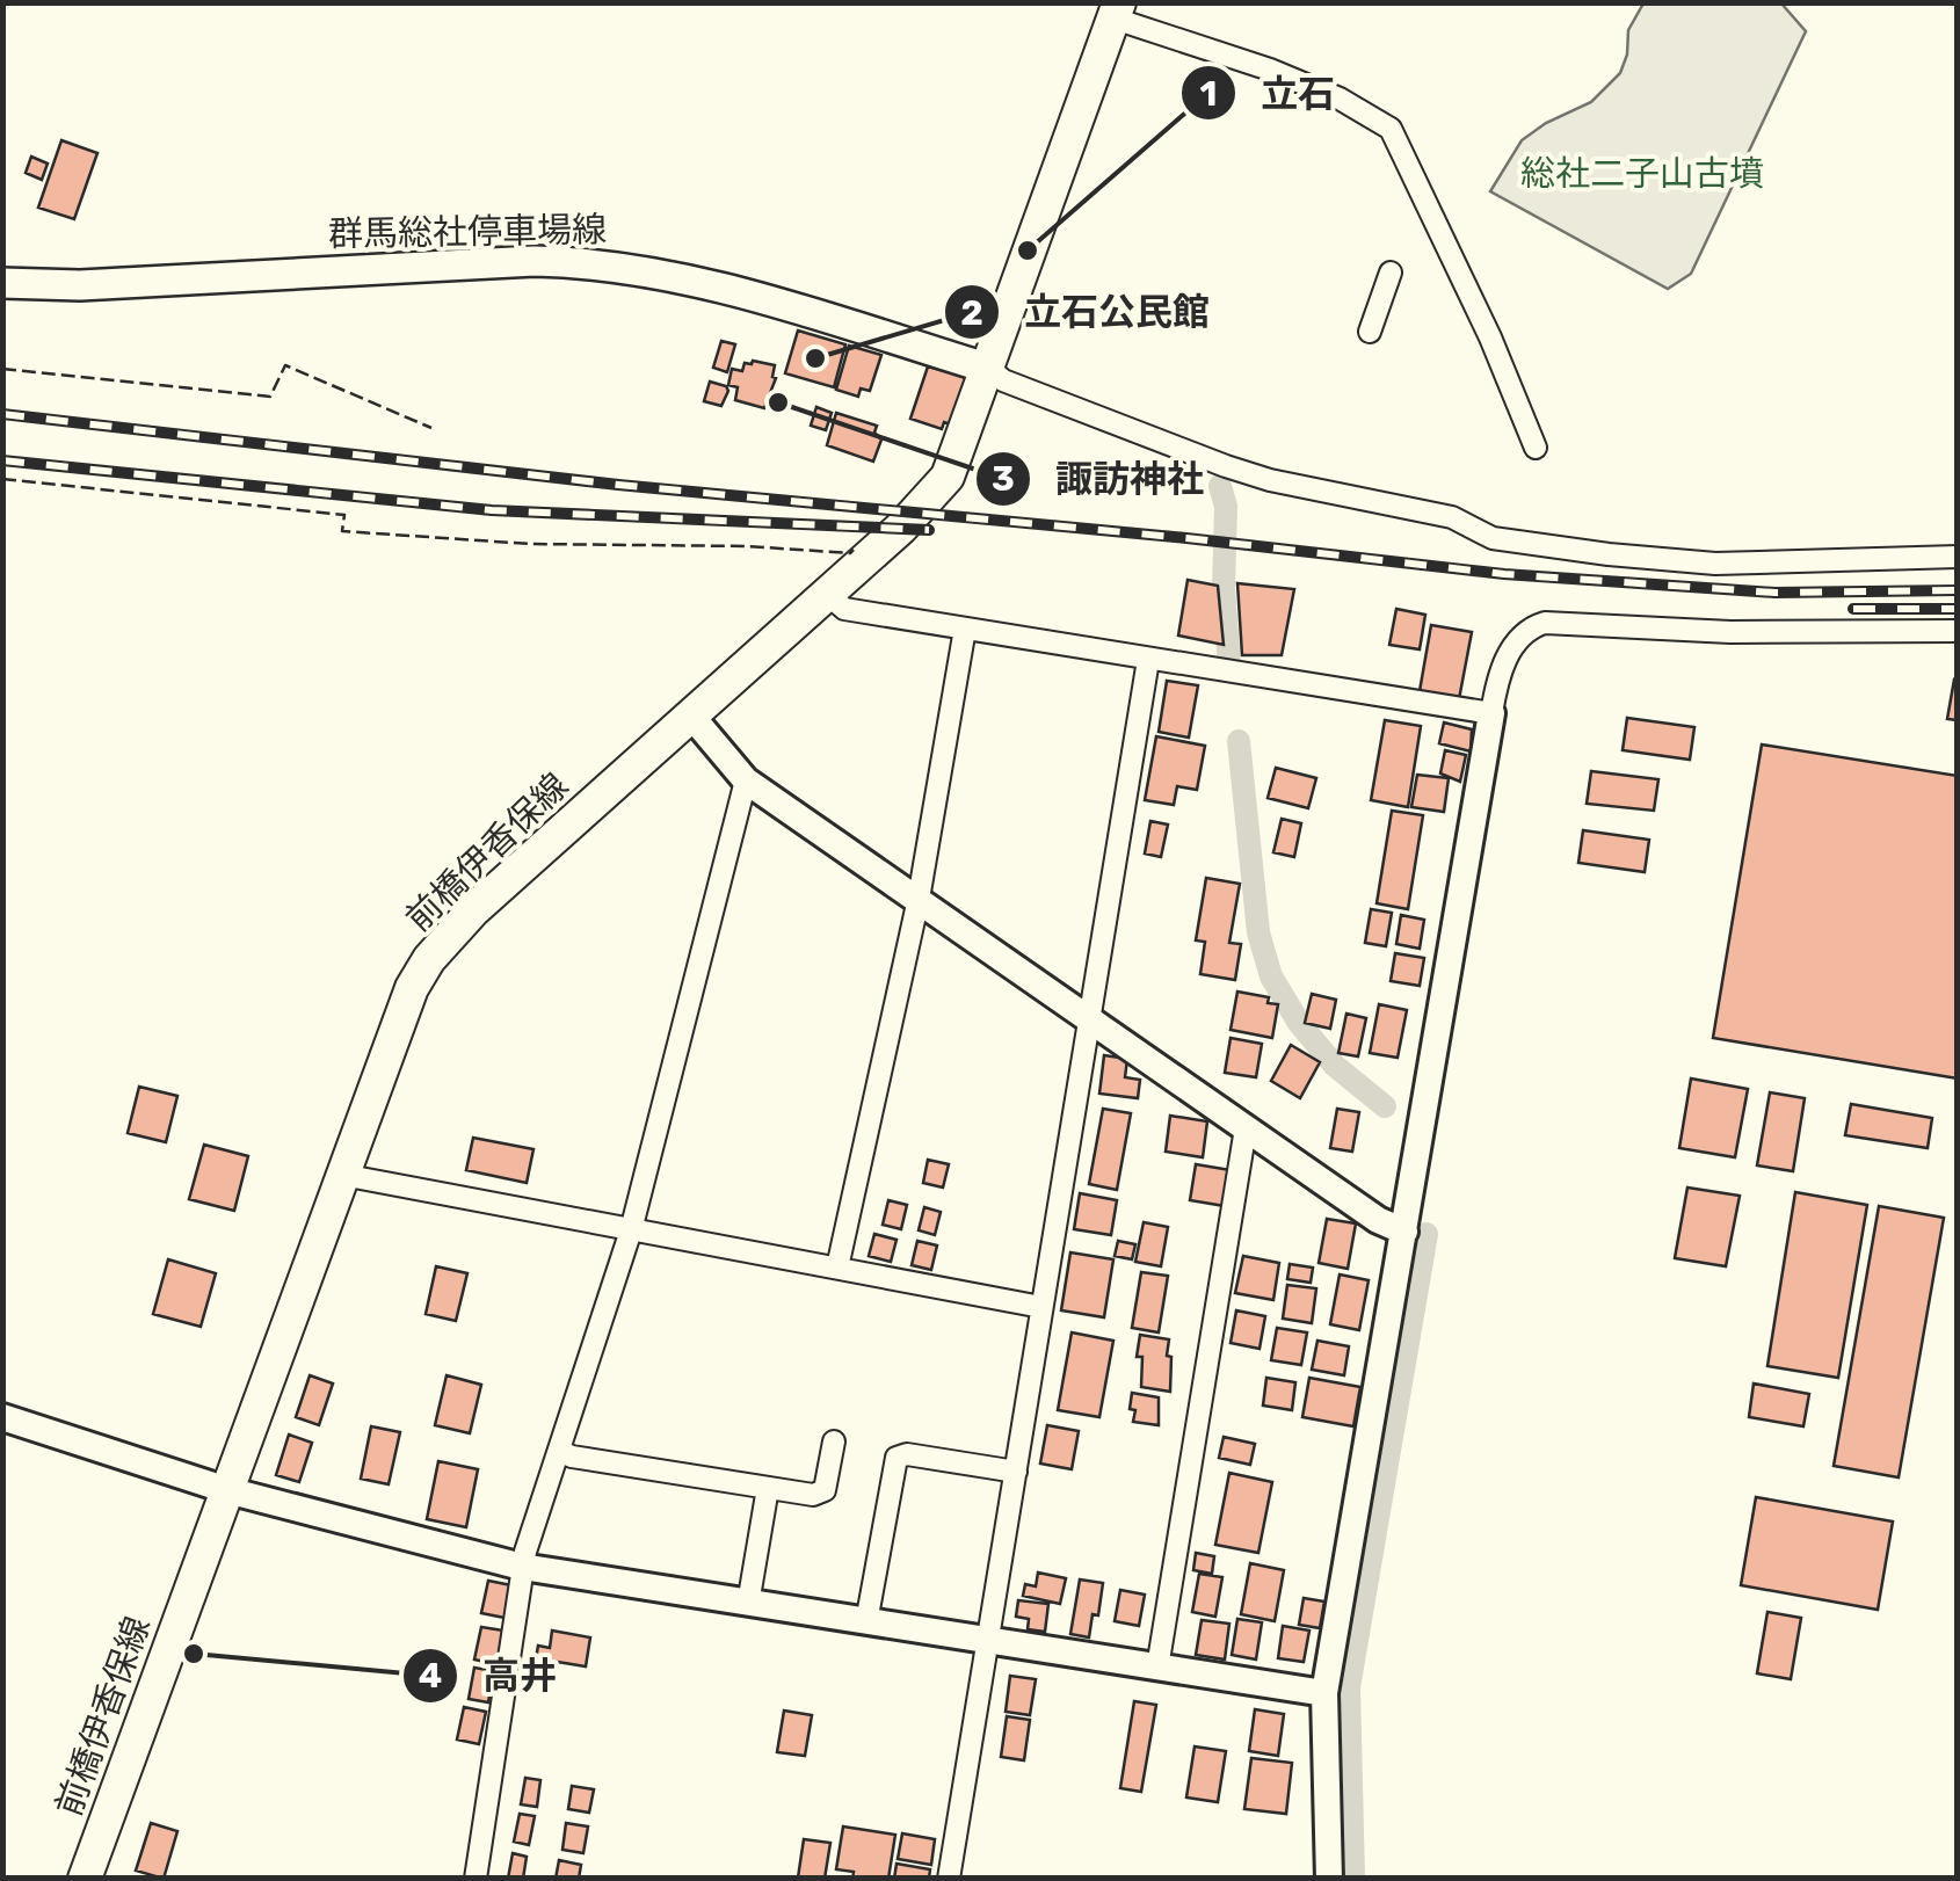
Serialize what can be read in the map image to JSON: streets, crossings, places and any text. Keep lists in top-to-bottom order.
{
  "streets": {
    "main road": ["群馬総社停車場線", "前橋伊香保線"]
  },
  "crossings": [
    ["群馬総社停車場線", "前橋伊香保線"]
  ],
  "parks": ["総社二子山古墳"],
  "places": [
    "立石",
    "立石公民館",
    "諏訪神社",
    "高井"
  ]
}
